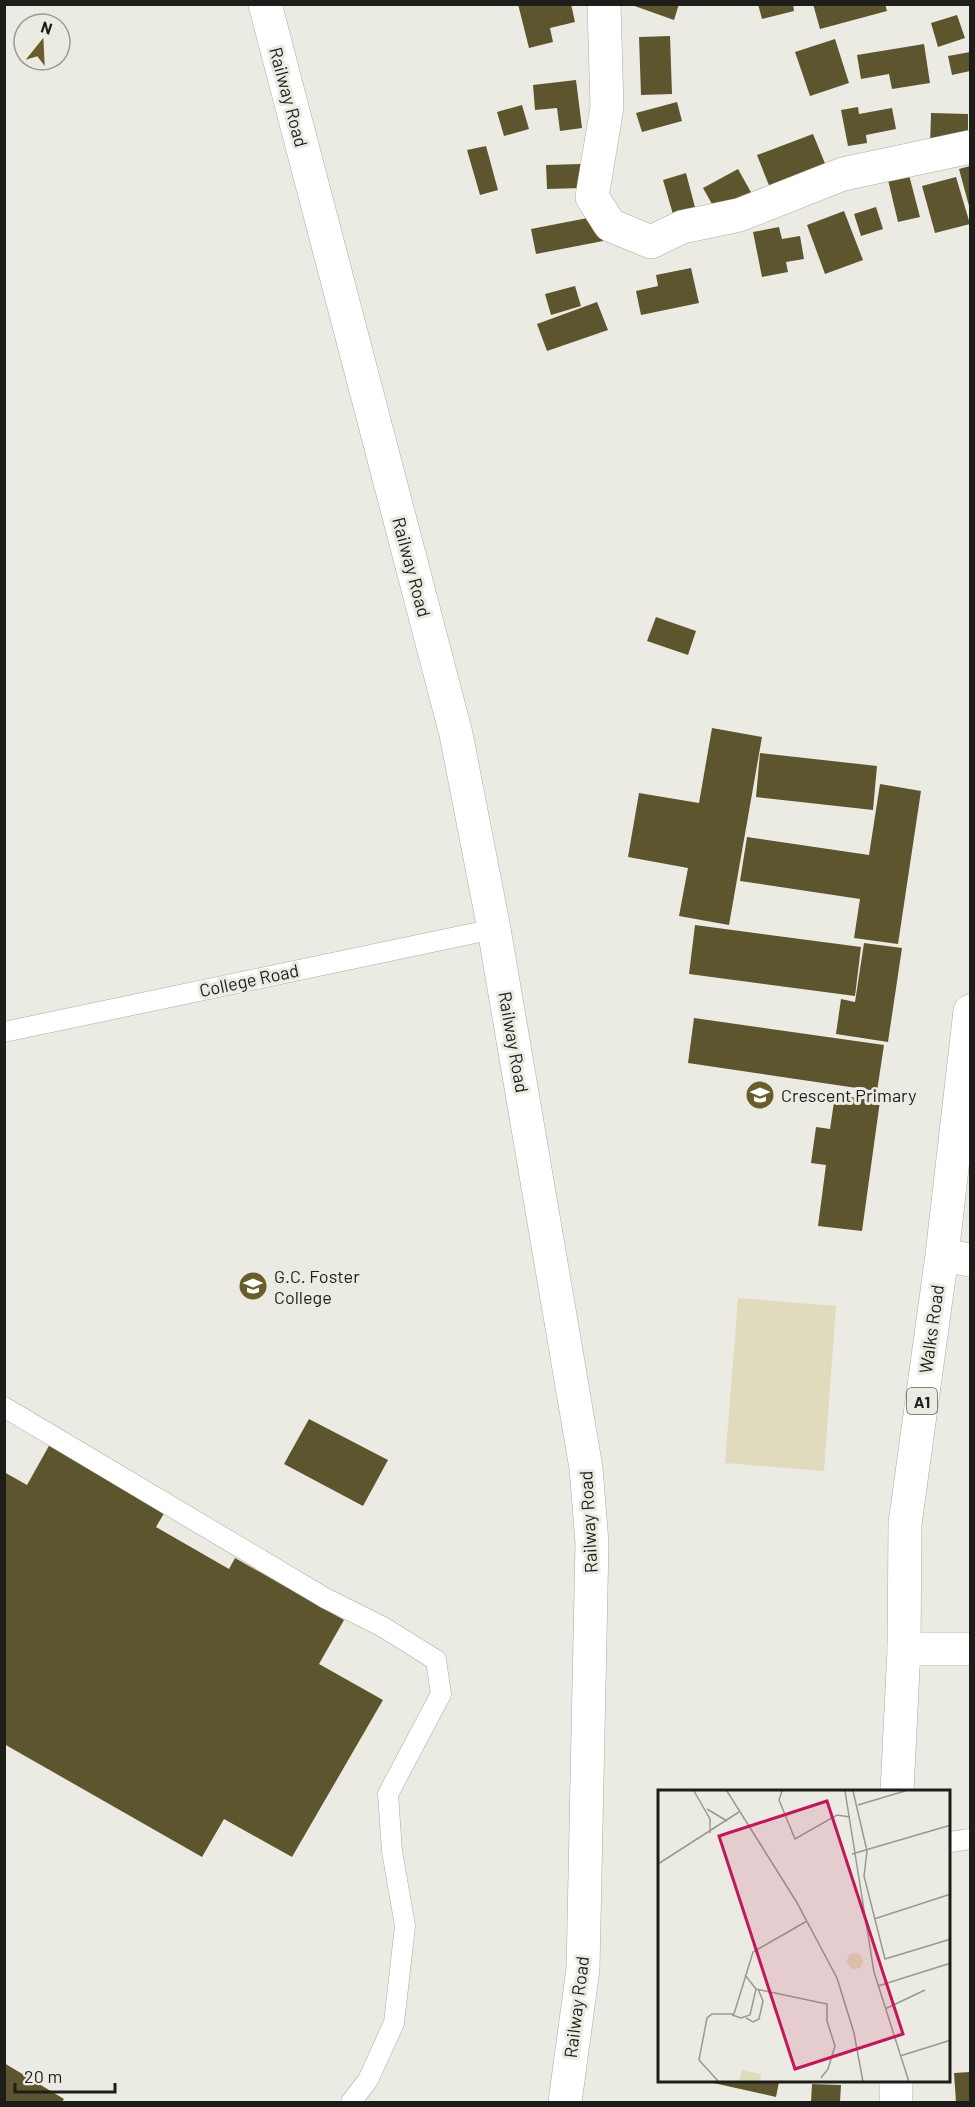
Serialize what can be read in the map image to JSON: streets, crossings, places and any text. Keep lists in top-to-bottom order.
{
  "streets": {
    "street": ["Railway Road", "Walks Road", "A1"],
    "lane": ["College Road"]
  },
  "crossings": [
    ["Railway Road", "College Road"]
  ],
  "places": {
    "school or university": ["Crescent Primary", "G.C. Foster College"]
  },
  "scale_bar": "20 m",
  "north": "top"
}
